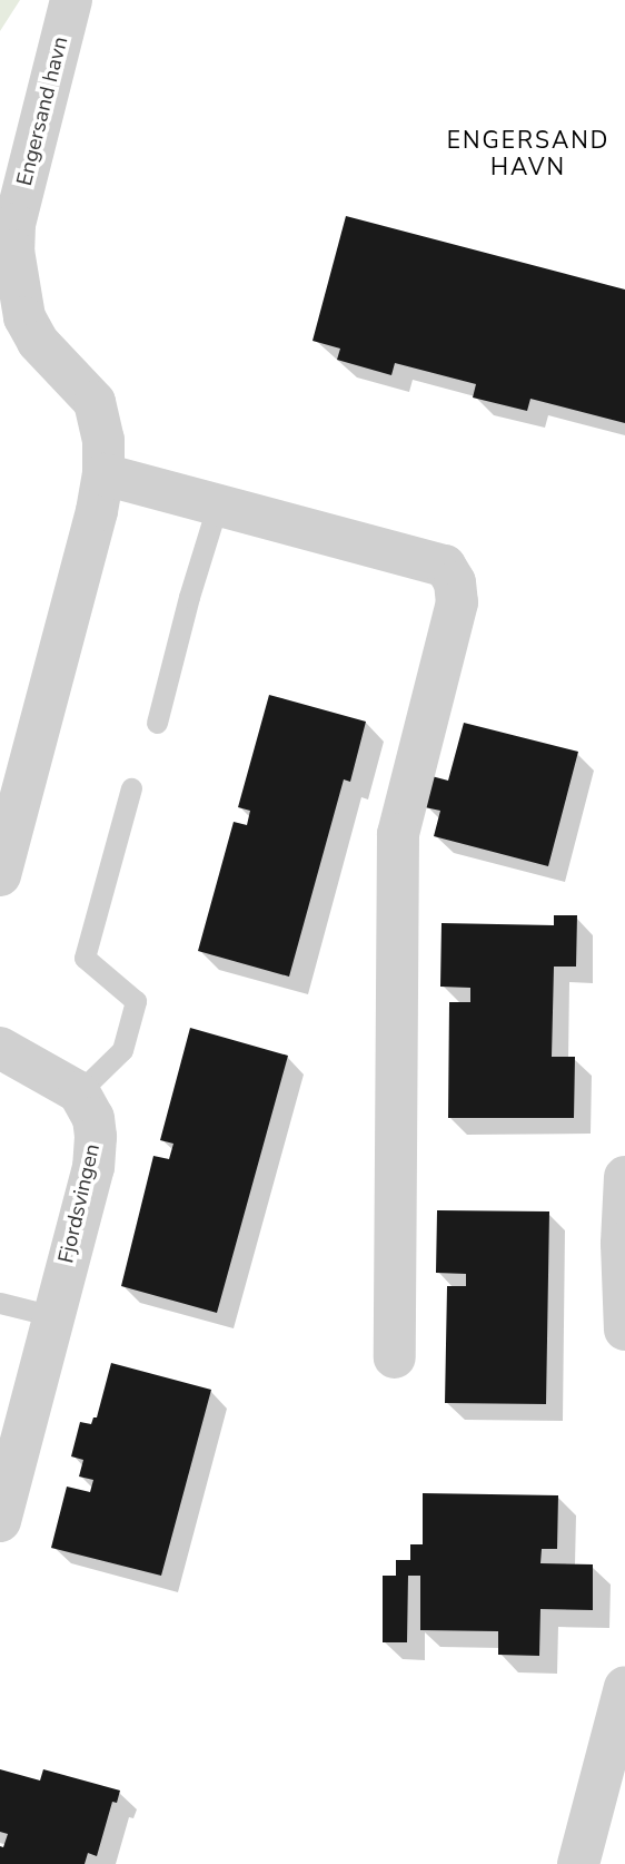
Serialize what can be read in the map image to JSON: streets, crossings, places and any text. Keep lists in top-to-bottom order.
{
  "streets": {
    "street": ["Engersand havn", "Fjordsvingen"]
  },
  "districts": ["ENGERSAND HAVN"]
}
